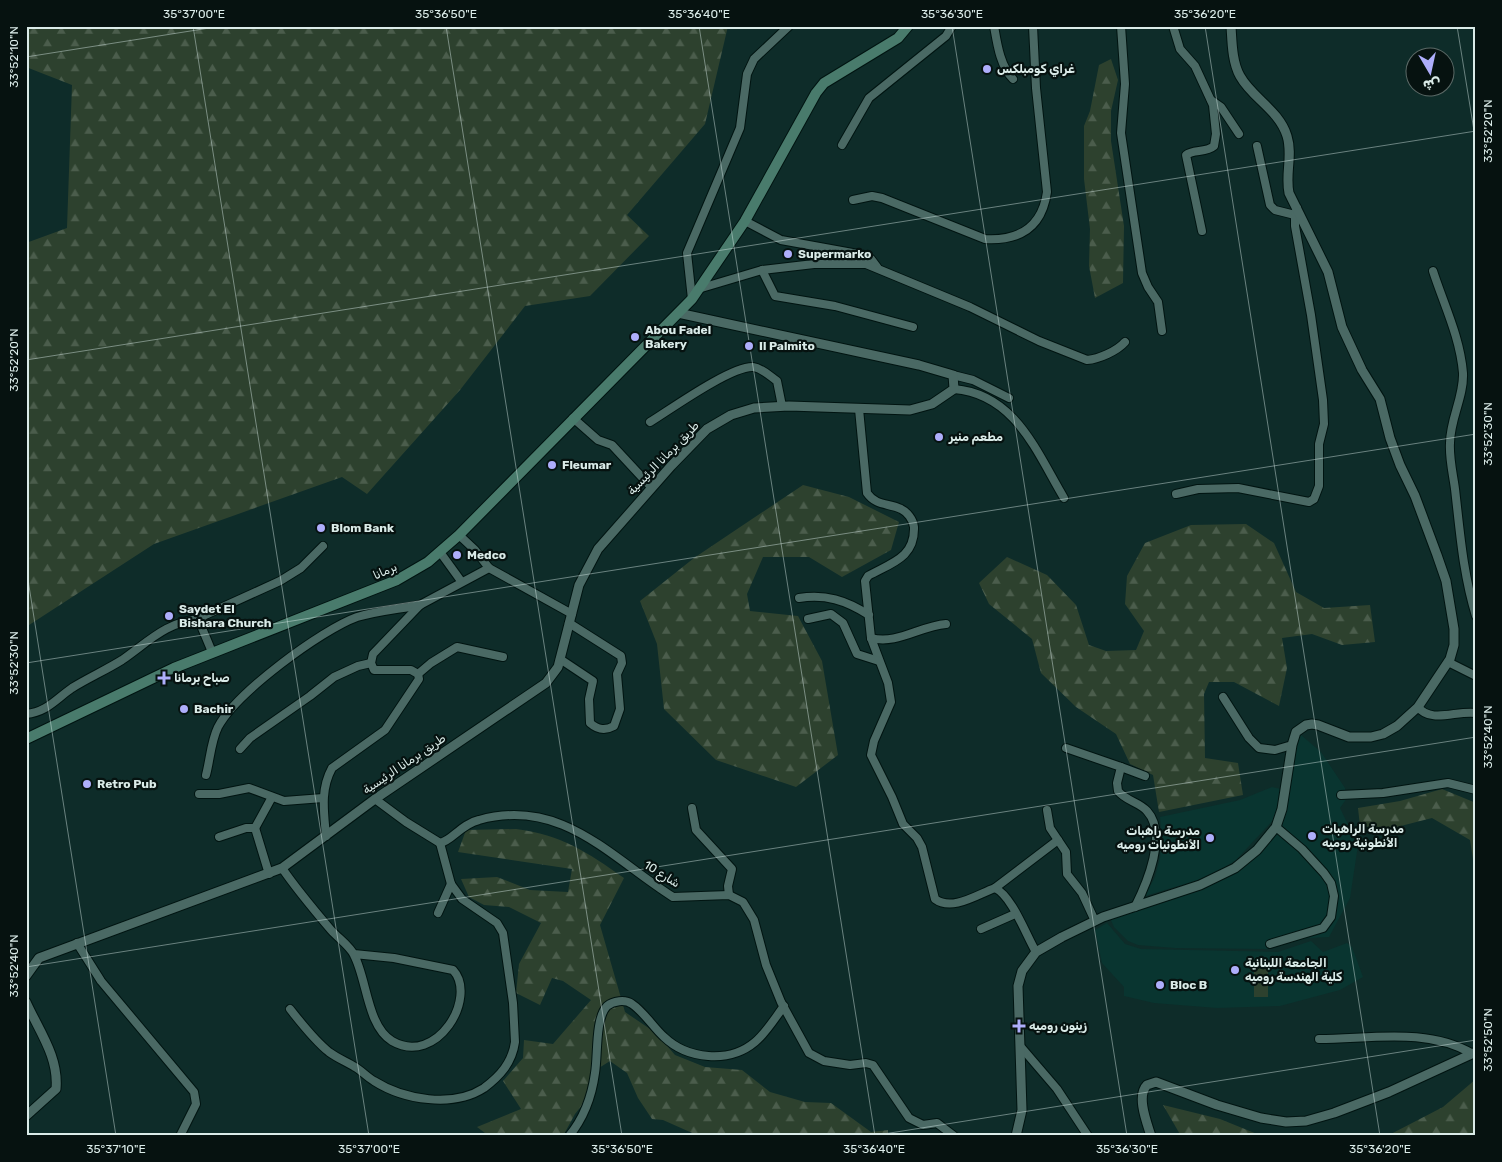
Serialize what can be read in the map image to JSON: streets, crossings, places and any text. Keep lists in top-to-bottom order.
{
  "streets": {
    "main road": ["برمانا"],
    "street": ["طريق برمانا الرئيسية", "شارع 10"]
  },
  "places": {
    "other": [
      "غراي كومبلكس",
      "Supermarko",
      "Abou Fadel Bakery",
      "Il Palmito",
      "مطعم منير",
      "Fleumar",
      "Blom Bank",
      "Medco",
      "Saydet El Bishara Church",
      "Bachir",
      "Retro Pub",
      "مدرسة الراهبات الأنطونية روميه",
      "مدرسة راهبات الأنطونيات روميه",
      "الجامعة اللبنانية كلية الهندسة روميه",
      "Bloc B"
    ],
    "health": ["صباح برمانا", "زينون روميه"]
  },
  "north": "bottom",
  "coordinates": [
    "35°37'00\"E",
    "35°36'50\"E",
    "35°36'40\"E",
    "35°36'30\"E",
    "35°36'20\"E",
    "33°52'10\"N",
    "33°52'20\"N",
    "33°52'30\"N",
    "33°52'40\"N",
    "33°52'50\"N",
    "35°37'10\"E"
  ]
}
